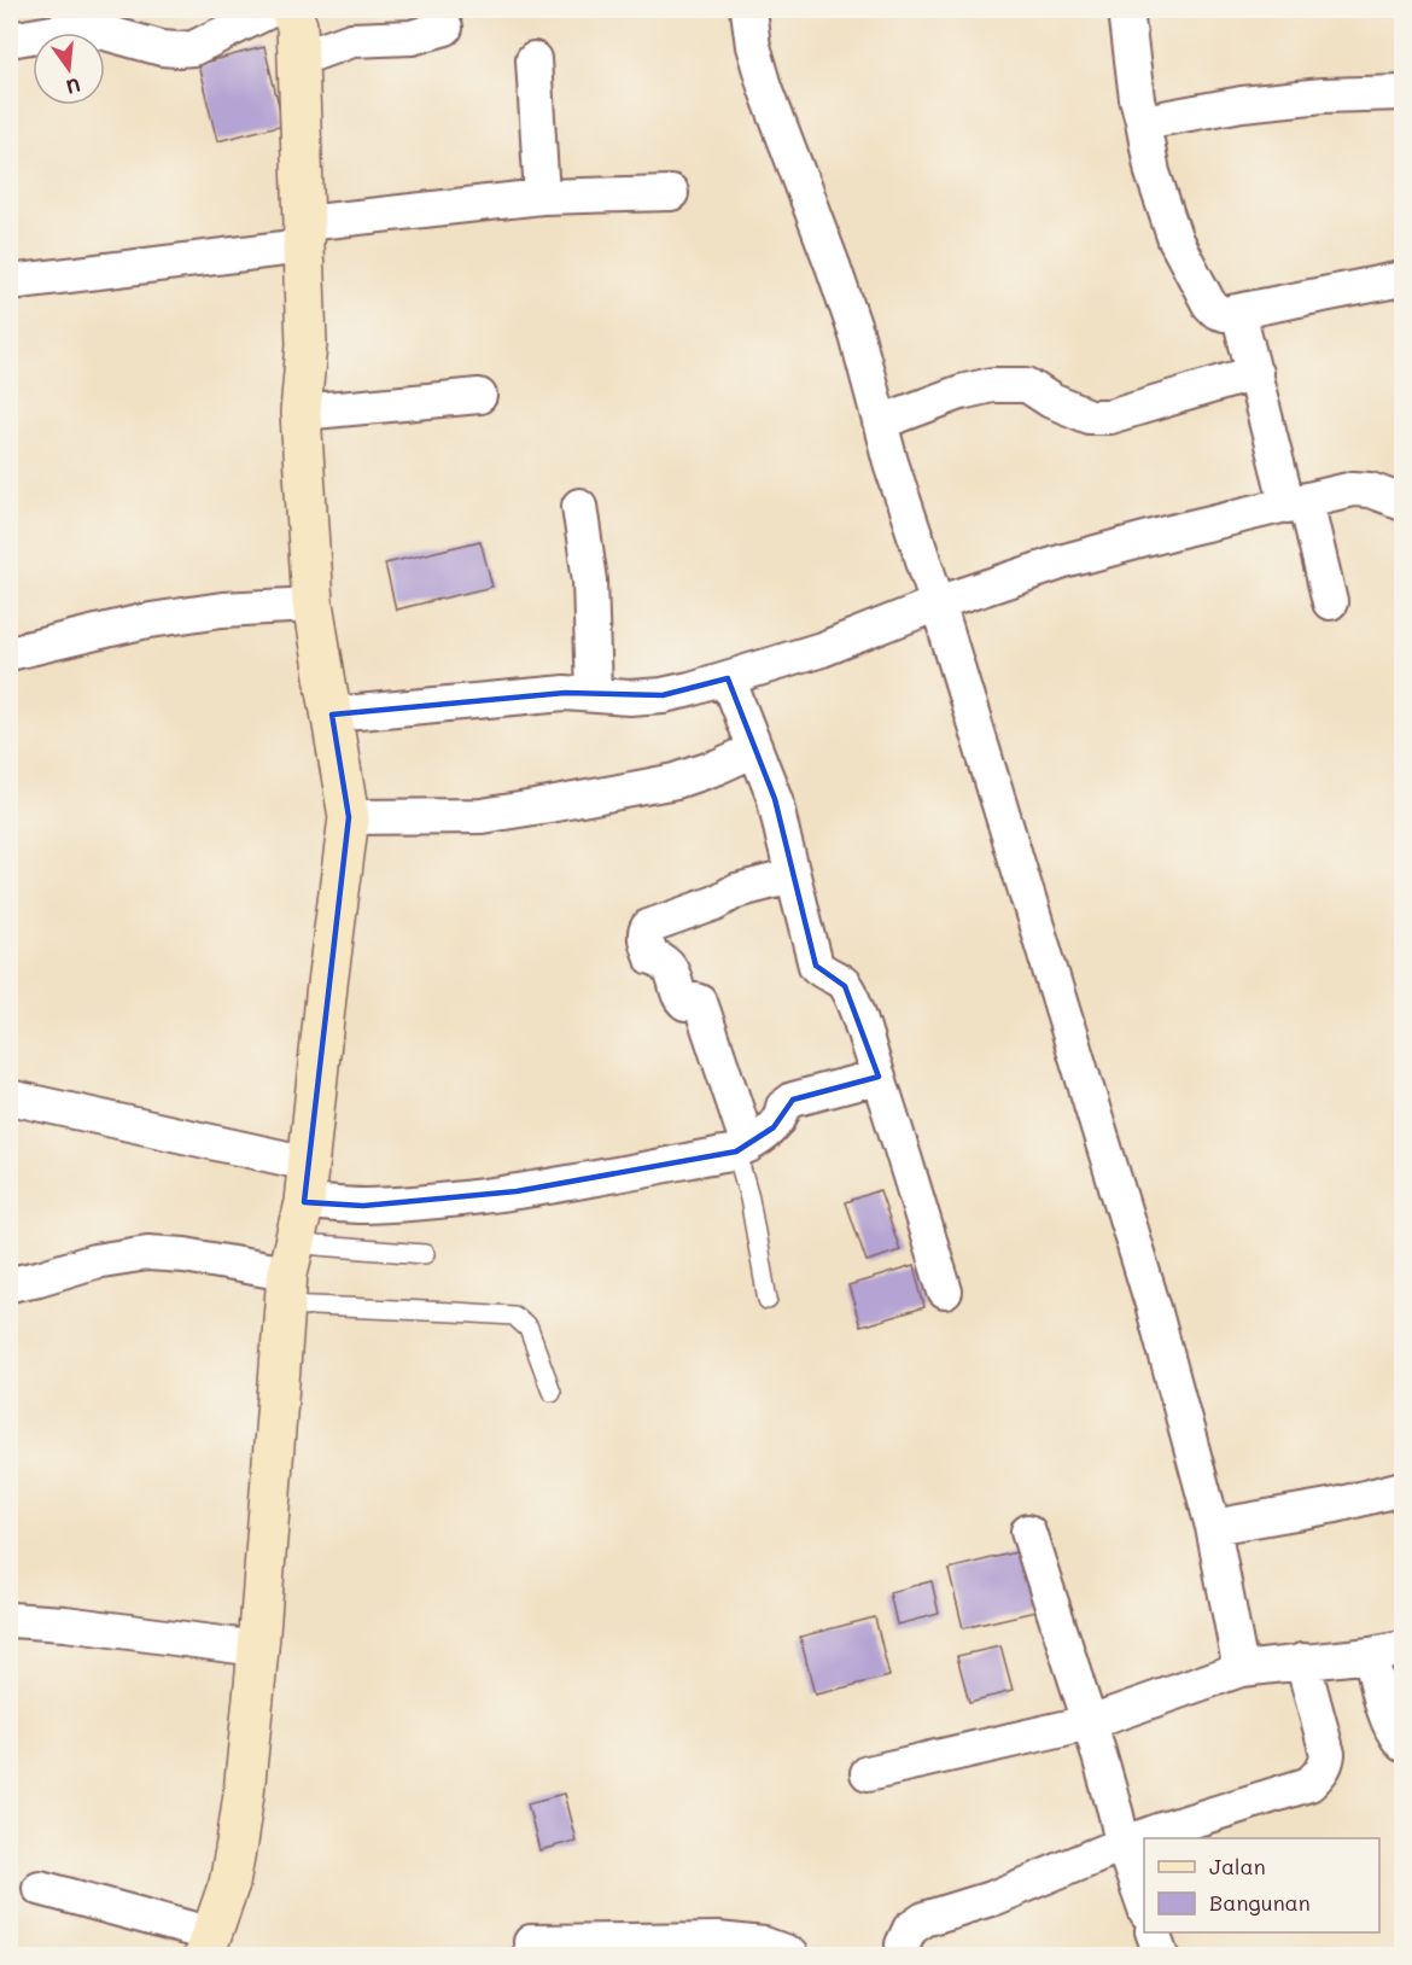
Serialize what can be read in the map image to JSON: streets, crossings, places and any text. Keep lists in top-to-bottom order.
{
  "legend": ["Jalan", "Bangunan"],
  "north": "bottom"
}
